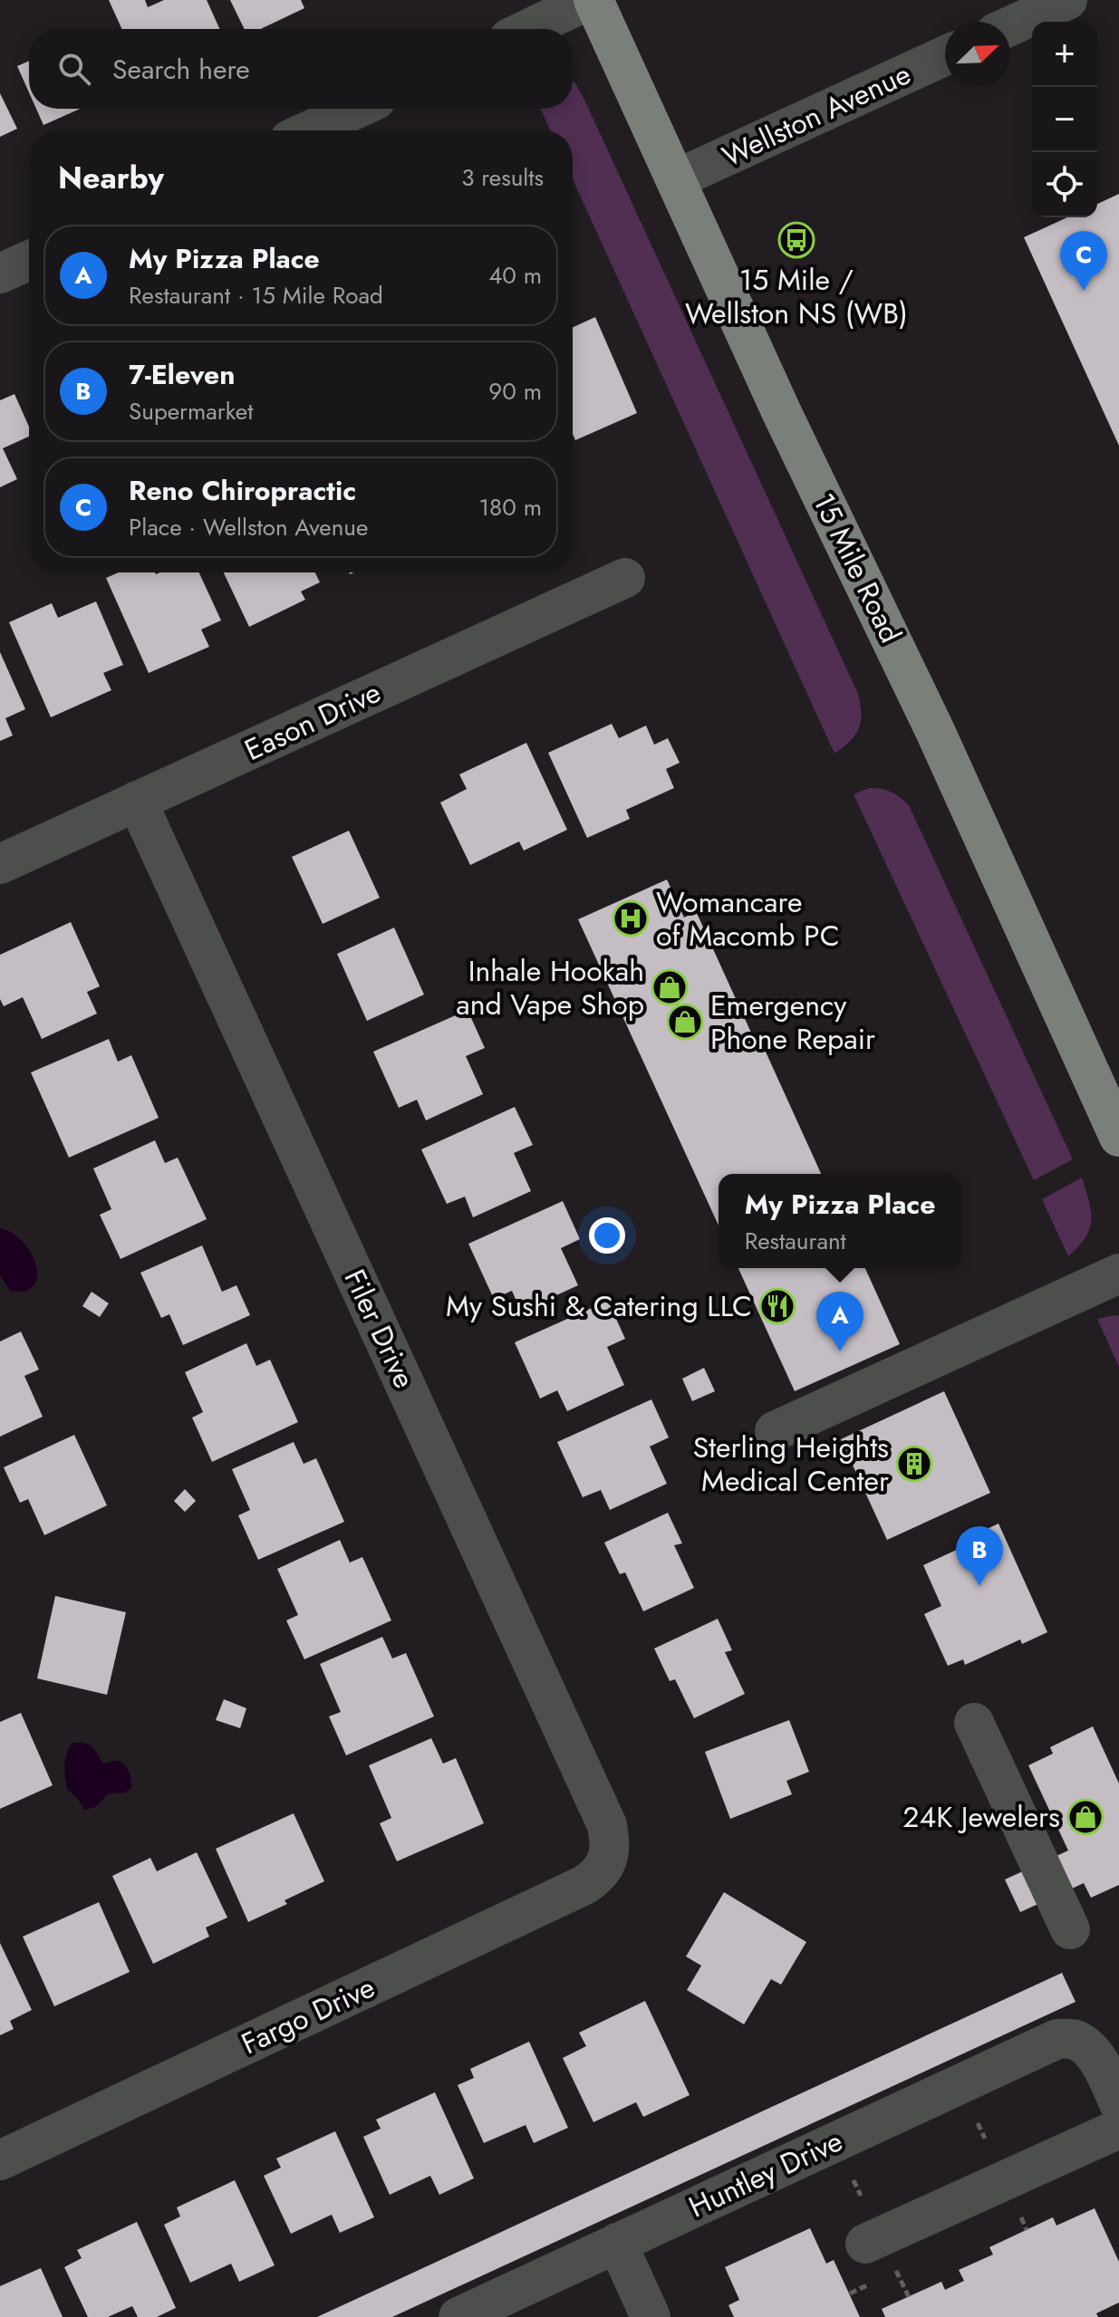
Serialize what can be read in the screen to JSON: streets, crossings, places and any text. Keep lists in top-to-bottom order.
{
  "streets": {
    "main road": ["15 Mile Road"],
    "street": [
      "Wellston Avenue",
      "Eason Drive",
      "Filer Drive",
      "Fargo Drive",
      "Huntley Drive"
    ]
  },
  "crossings": [
    ["Wellston Avenue", "15 Mile Road"],
    ["Eason Drive", "Filer Drive"],
    ["Filer Drive", "Fargo Drive"]
  ],
  "places": {
    "bus stop": ["15 Mile / Wellston NS (WB)"],
    "hospital": ["Womancare of Macomb PC"],
    "shop": ["Inhale Hookah and Vape Shop", "Emergency Phone Repair", "24K Jewelers"],
    "restaurant": ["My Sushi & Catering LLC"],
    "building": ["Sterling Heights Medical Center"]
  },
  "north": "top right",
  "page": {
    "map_buttons": ["+", "−"],
    "search": "Search here",
    "heading": ["Nearby", "3 results"],
    "list": [
      {
        "mark": "A",
        "name": "My Pizza Place",
        "note": "Restaurant · 15 Mile Road",
        "value": "40 m"
      },
      {
        "mark": "B",
        "name": "7-Eleven",
        "note": "Supermarket",
        "value": "90 m"
      },
      {
        "mark": "C",
        "name": "Reno Chiropractic",
        "note": "Place · Wellston Avenue",
        "value": "180 m"
      }
    ],
    "pins": ["C", "A", "B"],
    "popup": ["My Pizza Place", "Restaurant"]
  }
}
